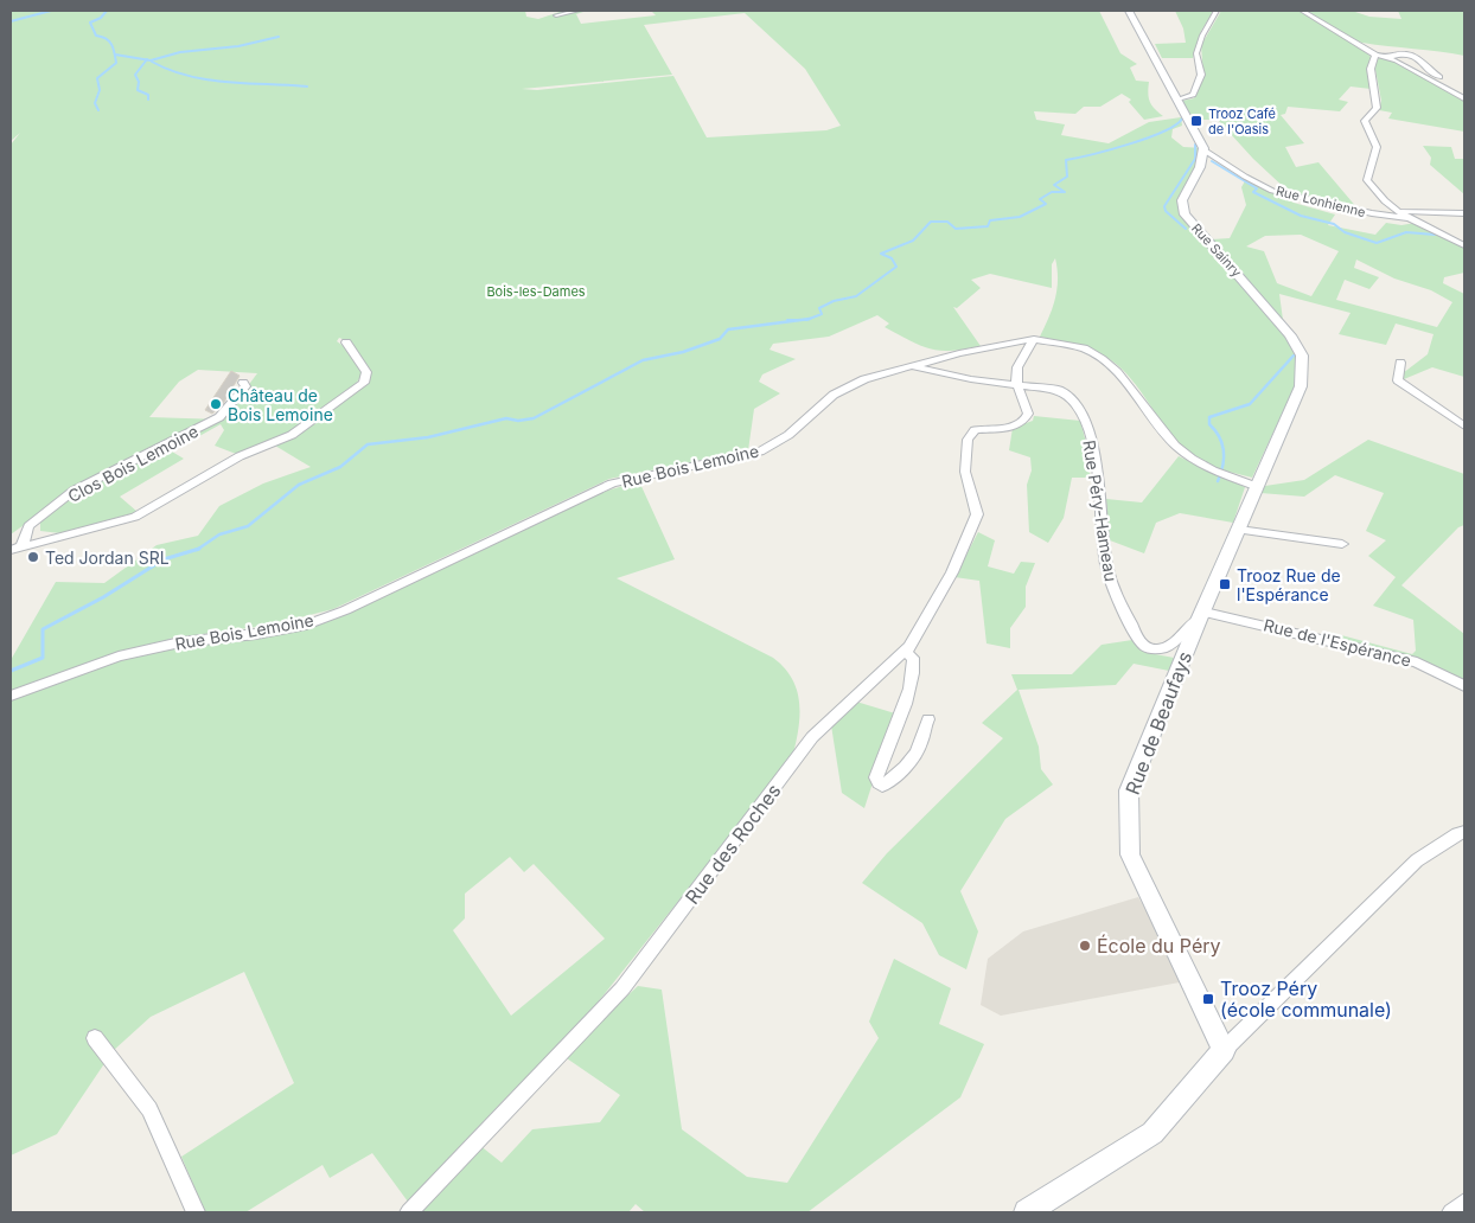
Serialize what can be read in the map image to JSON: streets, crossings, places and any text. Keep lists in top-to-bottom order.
{
  "streets": {
    "street": [
      "Rue Lonhienne",
      "Rue Sainry",
      "Clos Bois Lemoine",
      "Rue Bois Lemoine",
      "Rue Péry-Hameau",
      "Rue de l'Espérance",
      "Rue de Beaufays",
      "Rue des Roches"
    ]
  },
  "crossings": [
    ["Rue Lonhienne", "Rue Sainry"],
    ["Rue Sainry", "Rue Bois Lemoine"],
    ["Rue Sainry", "Rue de Beaufays"],
    ["Rue Bois Lemoine", "Rue Péry-Hameau"],
    ["Rue Bois Lemoine", "Rue de Beaufays"],
    ["Rue Péry-Hameau", "Rue de l'Espérance"],
    ["Rue Péry-Hameau", "Rue de Beaufays"],
    ["Rue Péry-Hameau", "Rue des Roches"],
    ["Rue de l'Espérance", "Rue de Beaufays"]
  ],
  "parks": ["Bois-les-Dames"],
  "places": {
    "transit": ["Trooz Café de l'Oasis", "Trooz Rue de l'Espérance", "Trooz Péry (école communale)"],
    "other": ["Château de Bois Lemoine", "Ted Jordan SRL", "École du Péry"]
  }
}
